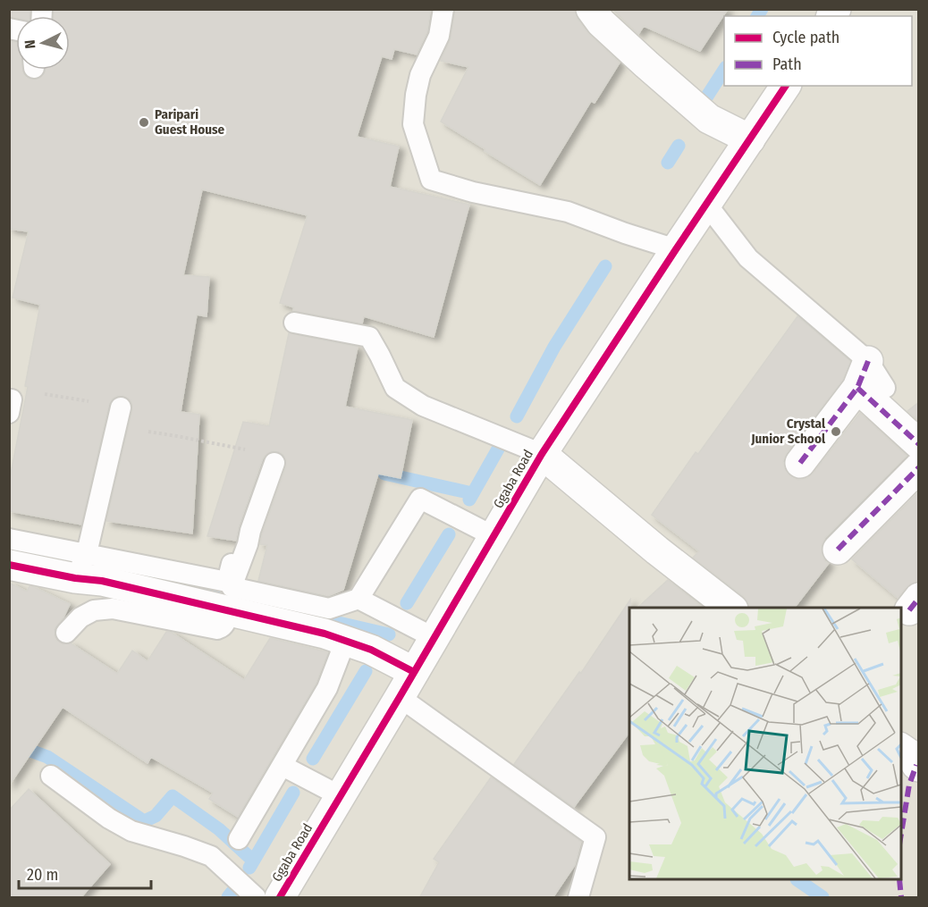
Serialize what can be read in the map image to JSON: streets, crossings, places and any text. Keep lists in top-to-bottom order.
{
  "streets": {
    "street": ["Ggaba Road"]
  },
  "places": ["Paripari Guest House", "Crystal Junior School"],
  "legend": ["Cycle path", "Path"],
  "scale_bar": "20 m",
  "north": "left"
}
